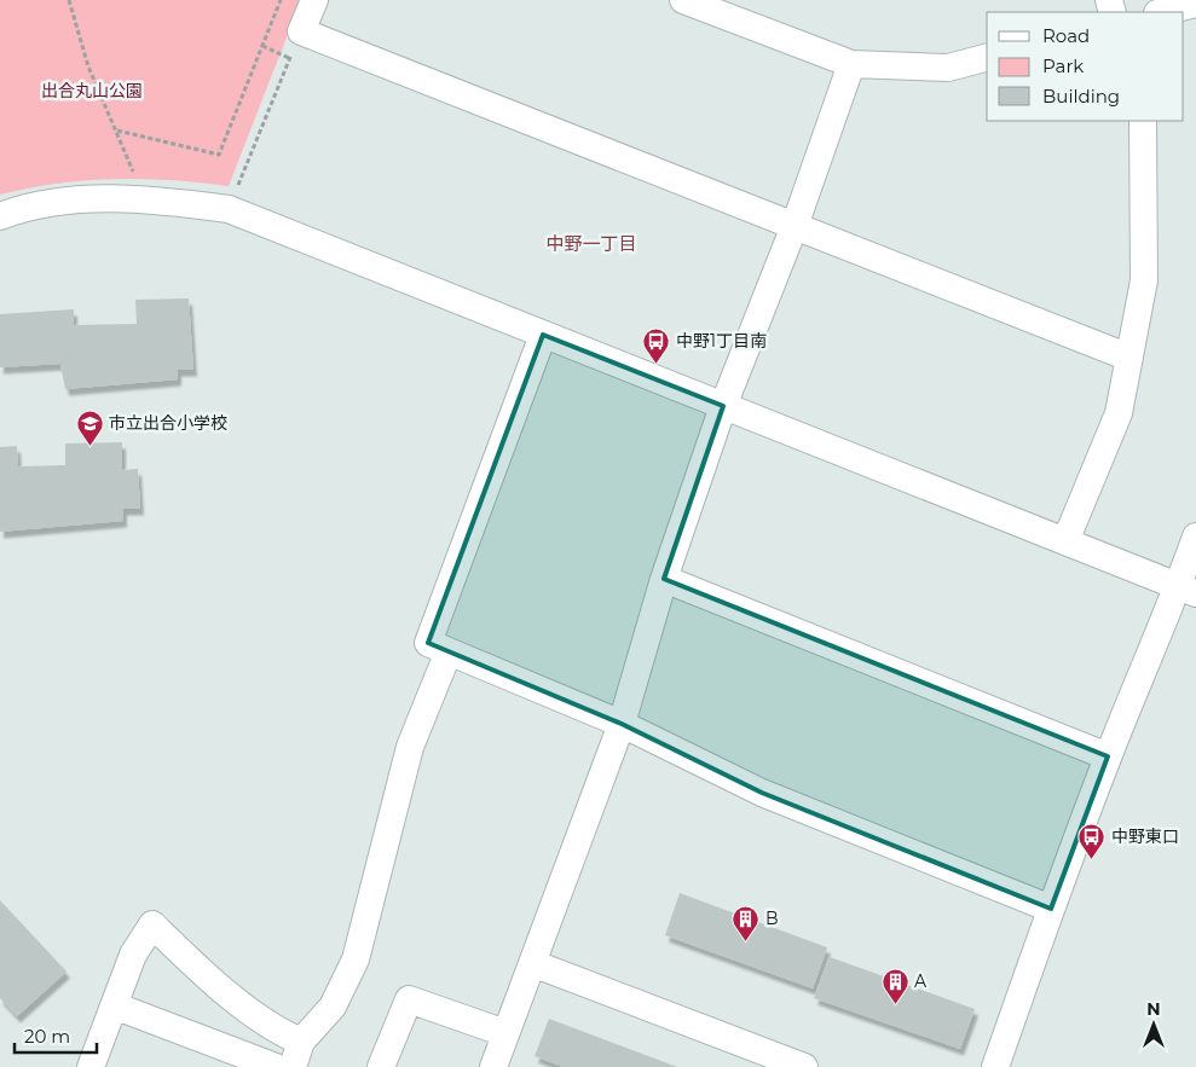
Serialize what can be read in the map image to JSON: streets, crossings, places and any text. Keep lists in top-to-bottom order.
{
  "districts": ["中野一丁目"],
  "parks": ["出合丸山公園"],
  "places": {
    "bus stop": ["中野1丁目南", "中野東口"],
    "school or university": ["市立出合小学校"],
    "building": ["B", "A"]
  },
  "legend": ["Road", "Park", "Building"],
  "scale_bar": "20 m",
  "north": "top"
}
